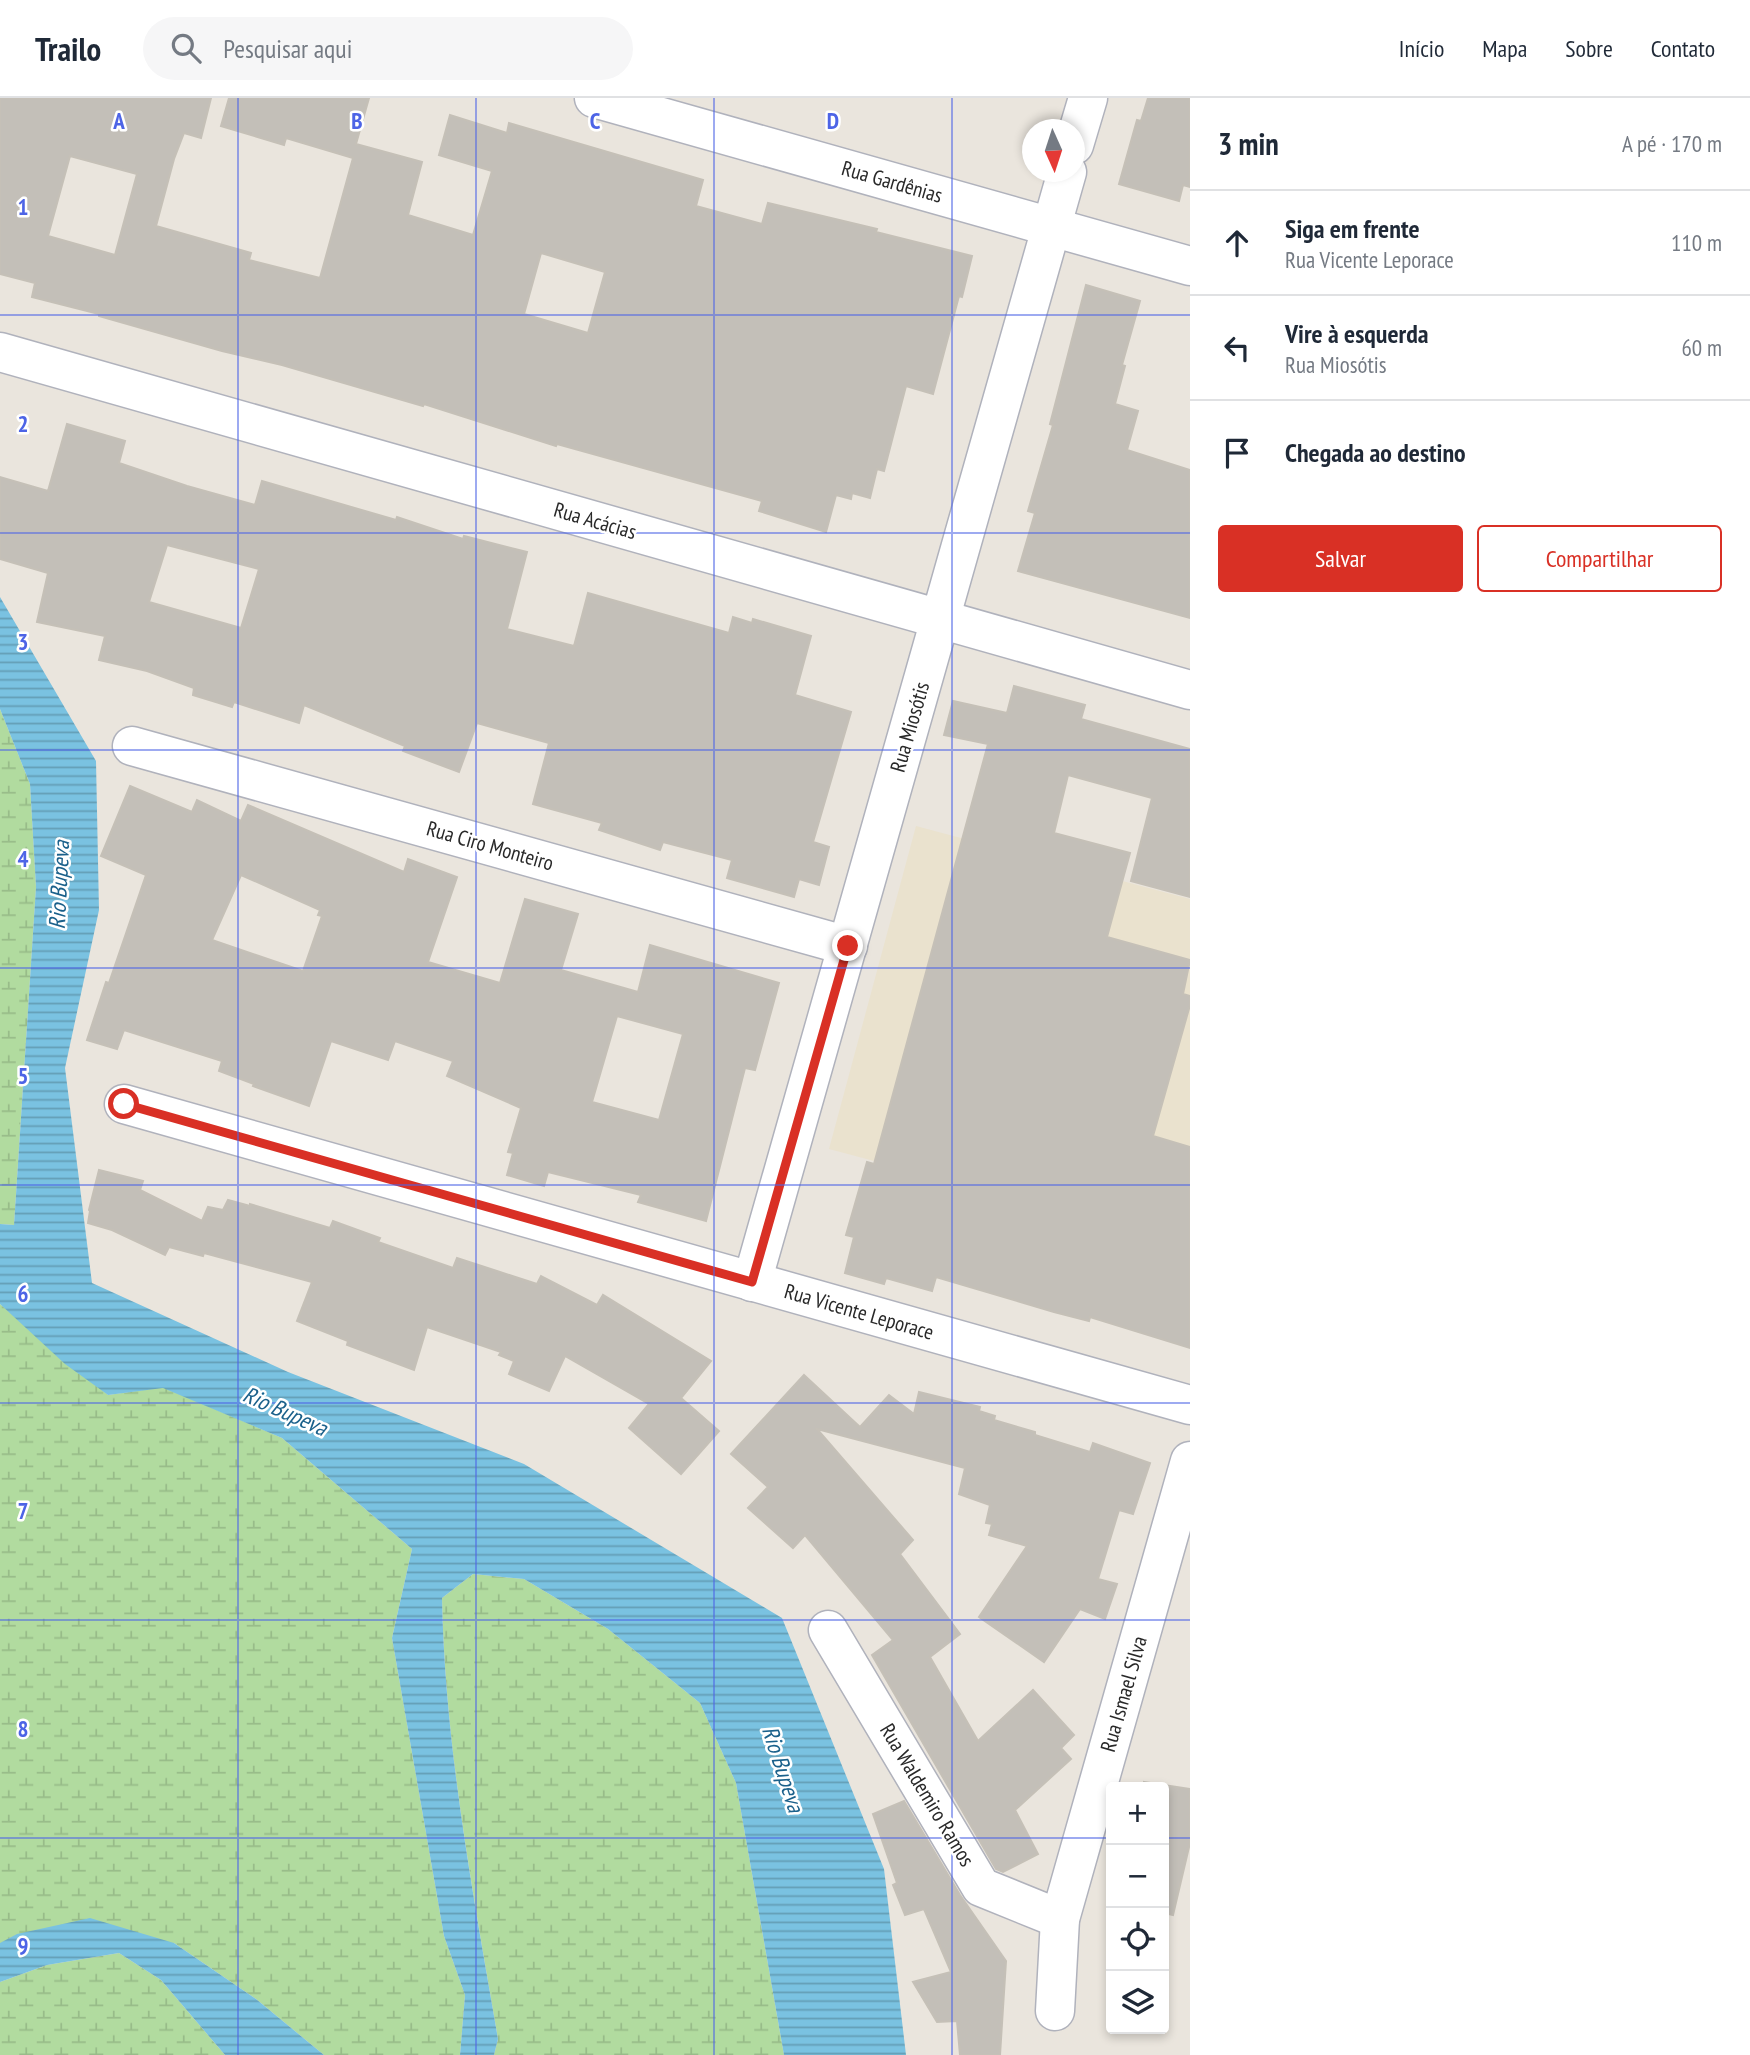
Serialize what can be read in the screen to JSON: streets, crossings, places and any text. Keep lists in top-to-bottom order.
{
  "streets": {
    "street": [
      "Rua Gardênias",
      "Rua Acácias",
      "Rua Miosótis",
      "Rua Ciro Monteiro",
      "Rua Vicente Leporace",
      "Rua Ismael Silva",
      "Rua Waldemiro Ramos"
    ]
  },
  "crossings": [
    ["Rua Gardênias", "Rua Miosótis"],
    ["Rua Acácias", "Rua Miosótis"],
    ["Rua Miosótis", "Rua Ciro Monteiro"],
    ["Rua Miosótis", "Rua Vicente Leporace"],
    ["Rua Ismael Silva", "Rua Waldemiro Ramos"]
  ],
  "water": ["Rio Bupeva"],
  "north": "bottom",
  "page": {
    "header": "Trailo",
    "search": "Pesquisar aqui",
    "nav": [
      "Início",
      "Mapa",
      "Sobre",
      "Contato"
    ],
    "heading": ["3 min", "A pé · 170 m"],
    "list": [
      ["Siga em frente", "Rua Vicente Leporace", "110 m"],
      ["Vire à esquerda", "Rua Miosótis", "60 m"],
      "Chegada ao destino"
    ],
    "buttons": ["Salvar", "Compartilhar"],
    "map_buttons": ["+", "−"]
  },
  "grid": {
    "columns": [
      "A",
      "B",
      "C",
      "D"
    ],
    "rows": [
      "1",
      "2",
      "3",
      "4",
      "5",
      "6",
      "7",
      "8",
      "9"
    ]
  }
}
